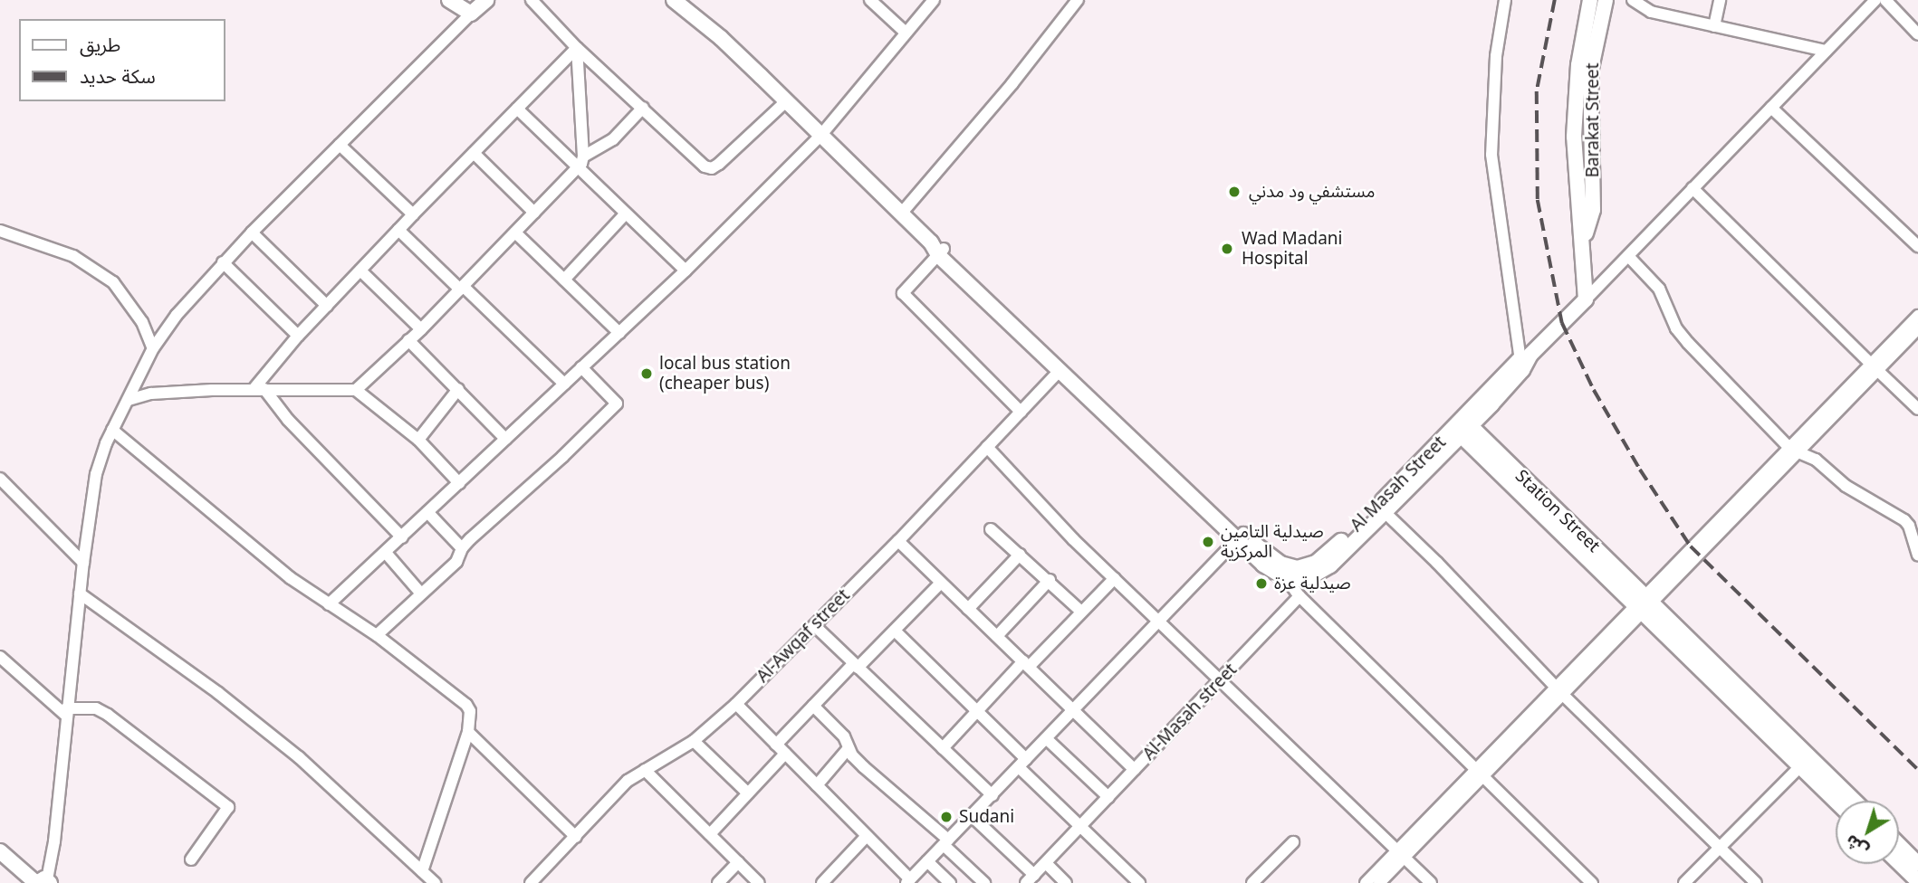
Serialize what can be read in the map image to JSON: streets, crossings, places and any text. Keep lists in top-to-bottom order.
{
  "streets": {
    "main road": ["Barakat Street", "Al Masah Street", "Station Street"],
    "street": ["Al-Awqaf street", "Al-Masah street"]
  },
  "crossings": [
    ["Al Masah Street", "Station Street"]
  ],
  "places": [
    "مستشفي ود مدني",
    "Wad Madani Hospital",
    "local bus station (cheaper bus)",
    "صيدلية التامين المركزية",
    "صيدلية عزة",
    "Sudani"
  ],
  "legend": ["طريق", "سكة حديد"],
  "north": "bottom left"
}
